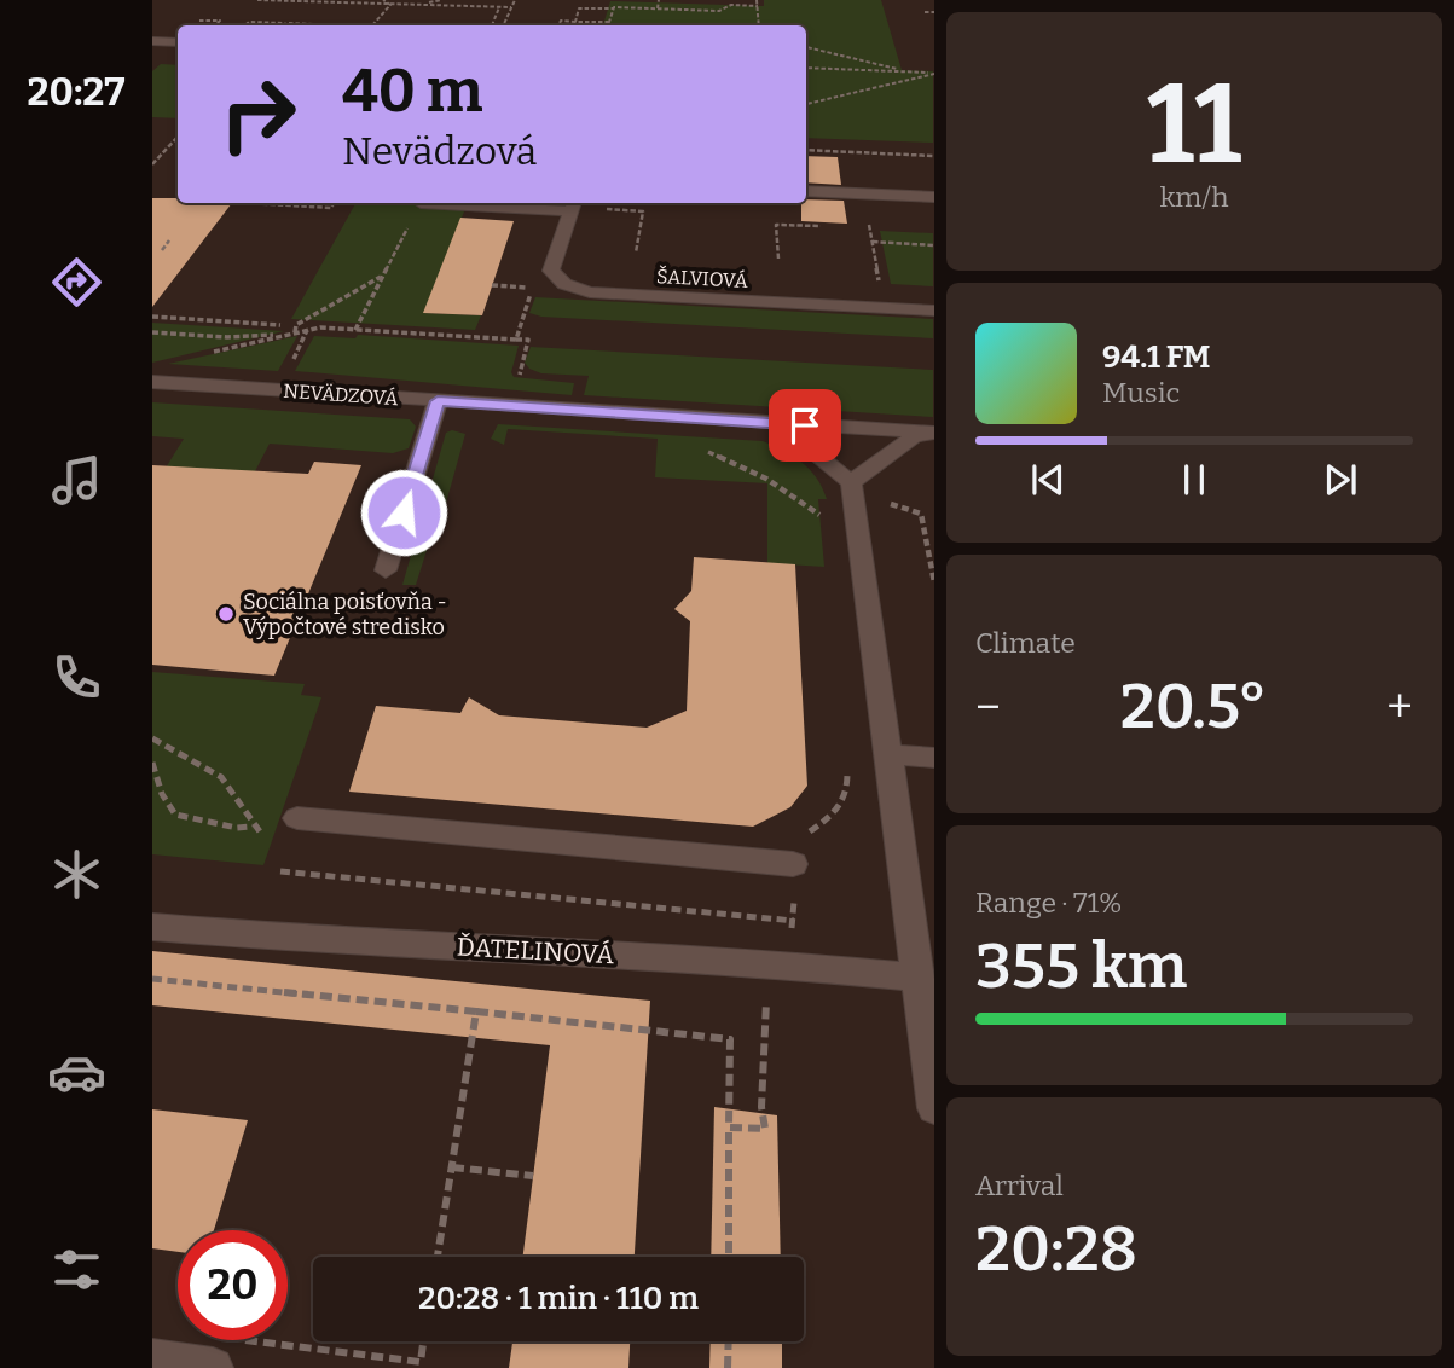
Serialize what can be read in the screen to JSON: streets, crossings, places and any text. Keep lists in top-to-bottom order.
{
  "streets": {
    "street": ["ŠALVIOVÁ", "NEVÄDZOVÁ", "ĎATELINOVÁ"]
  },
  "places": ["Sociálna poisťovňa - Výpočtové stredisko"],
  "page": {
    "tabs": "20:27",
    "tile": [
      ["11", "km/h"],
      "Climate",
      ["Range · 71%", "355 km"],
      ["Arrival", "20:28"]
    ],
    "turn": ["40 m", "Nevädzová"],
    "song": ["94.1 FM", "Music"],
    "heat": ["−", "20.5°", "+"],
    "limit": "20",
    "trip": "20:28 · 1 min · 110 m"
  }
}
